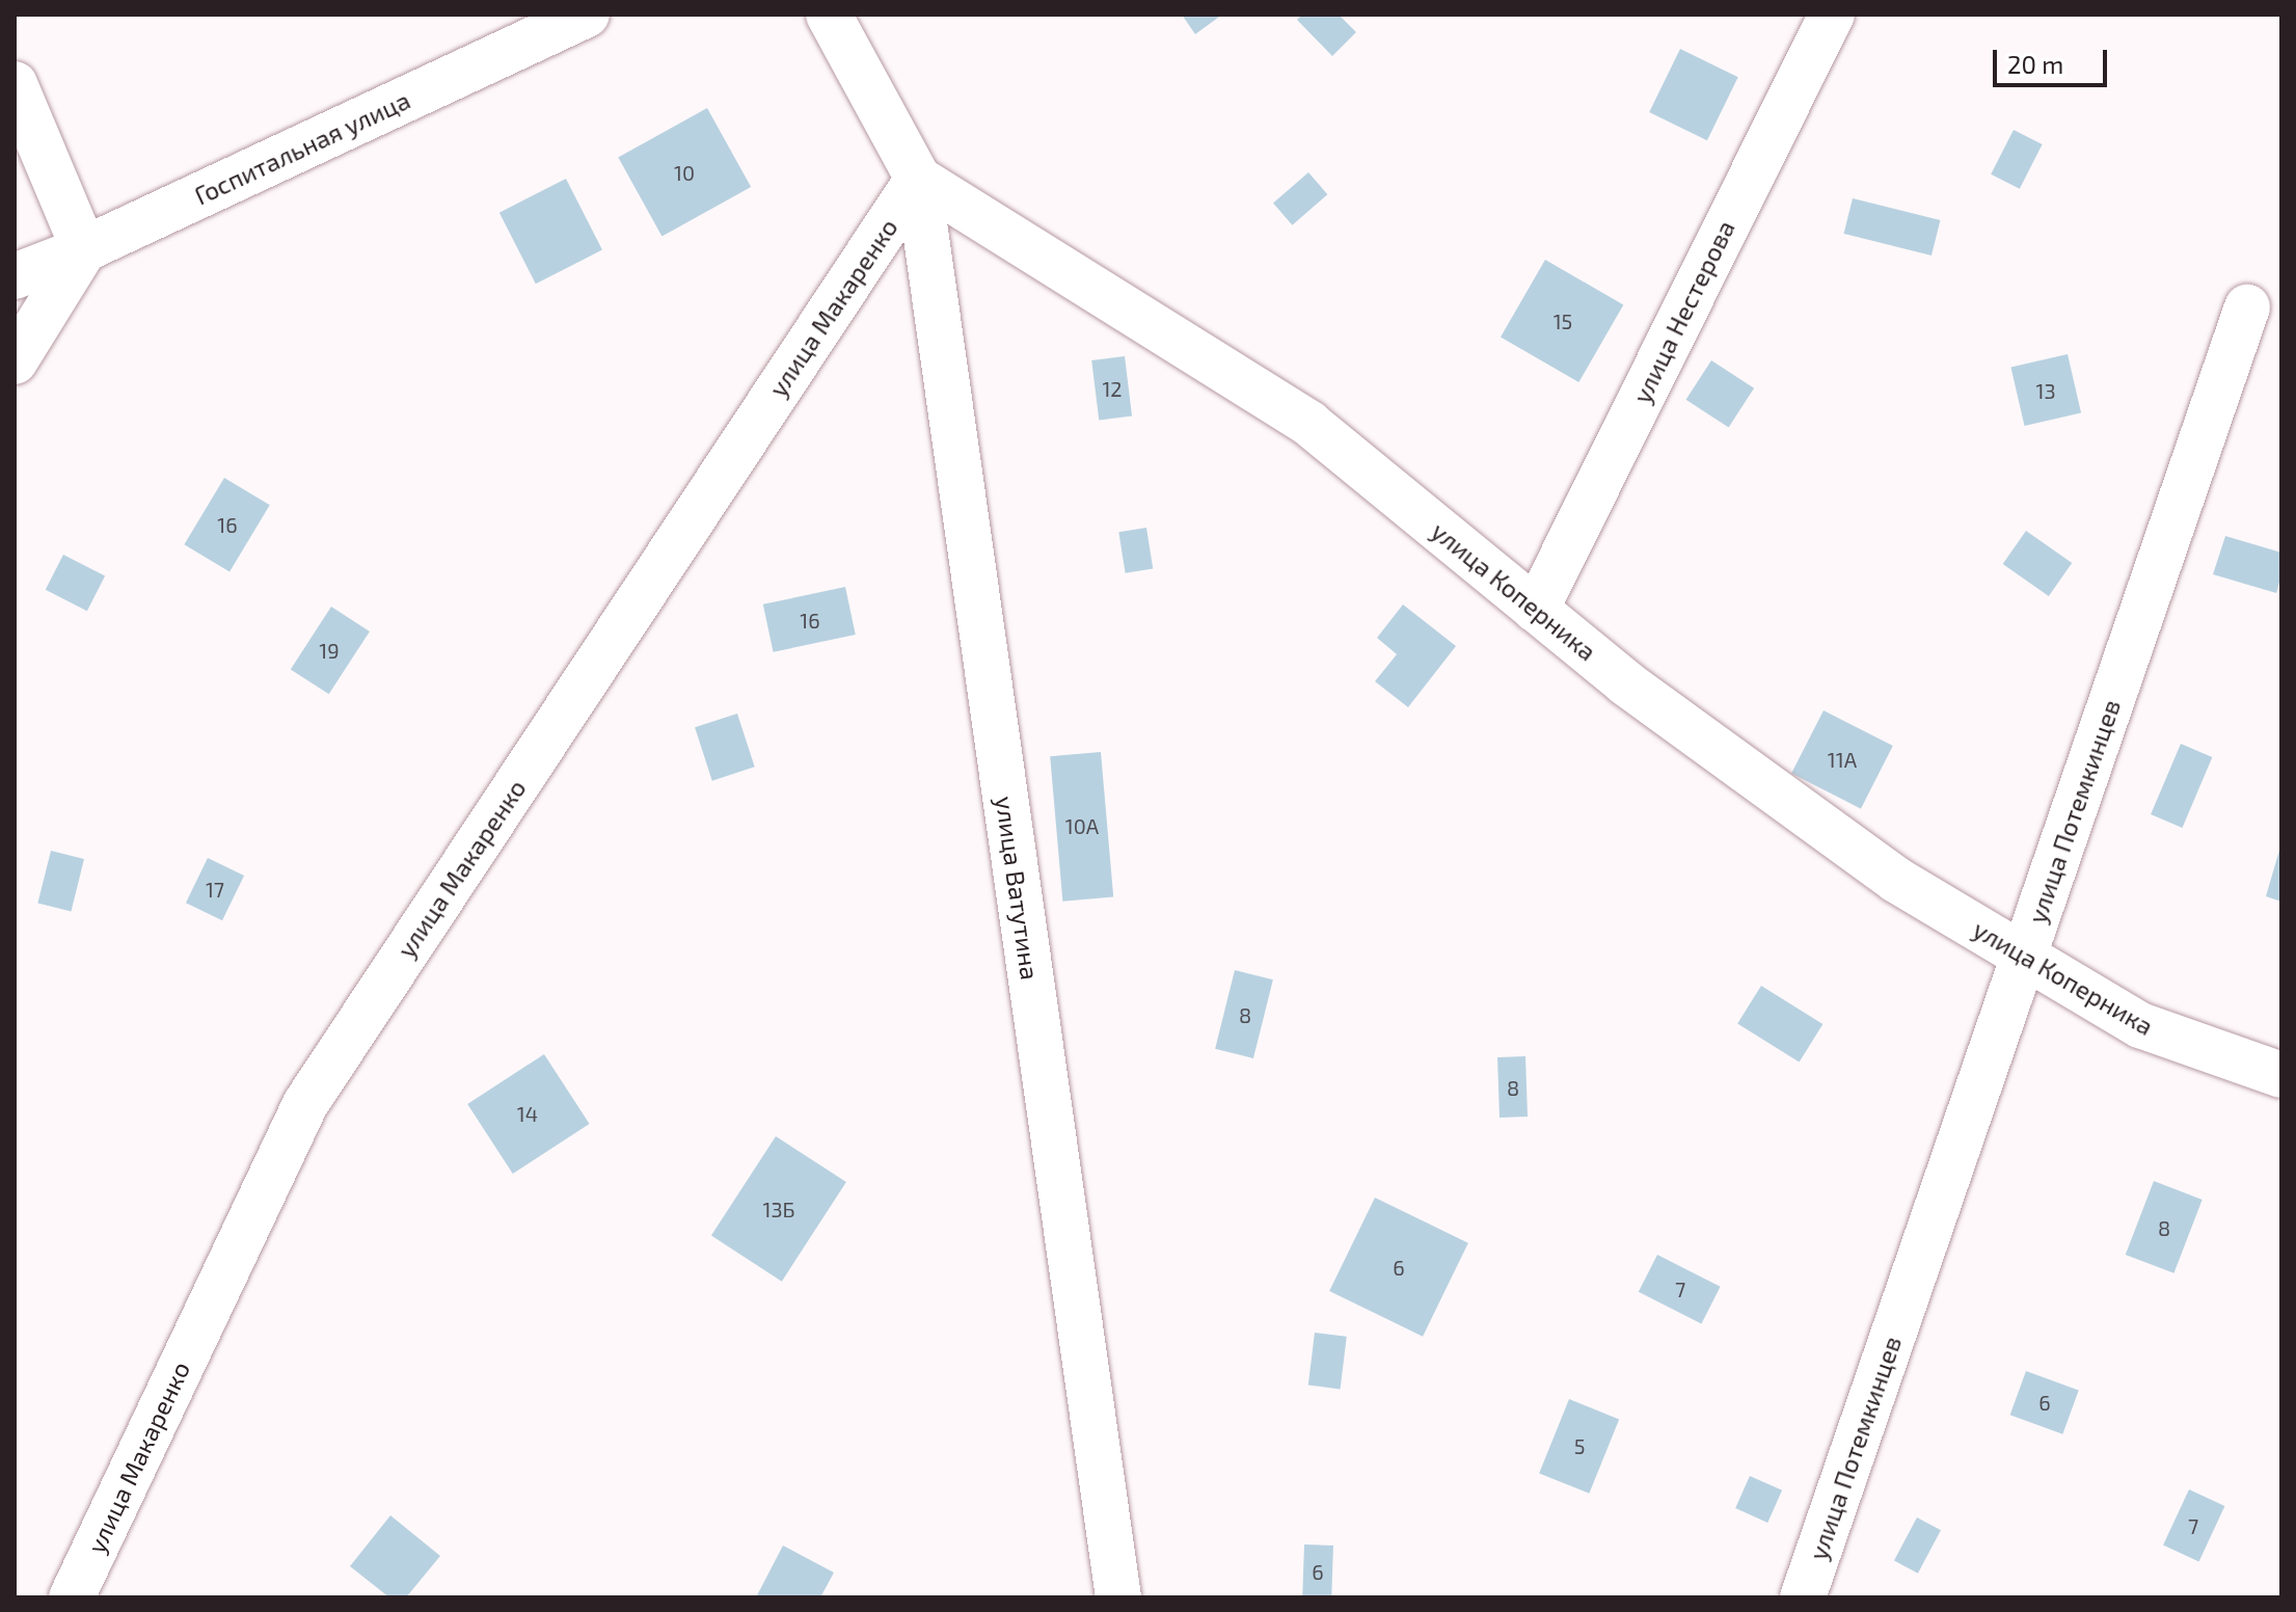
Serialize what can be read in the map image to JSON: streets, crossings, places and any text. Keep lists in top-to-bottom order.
{
  "streets": {
    "street": [
      "Госпитальная улица",
      "улица Макаренко",
      "улица Нестерова",
      "улица Коперника",
      "улица Потемкинцев",
      "улица Ватутина"
    ]
  },
  "crossings": [
    ["улица Макаренко", "улица Коперника"],
    ["улица Макаренко", "улица Ватутина"],
    ["улица Нестерова", "улица Коперника"],
    ["улица Коперника", "улица Потемкинцев"],
    ["улица Коперника", "улица Ватутина"]
  ],
  "house_numbers": [
    "10",
    "15",
    "12",
    "13",
    "16",
    "16",
    "19",
    "11А",
    "10А",
    "17",
    "8",
    "8",
    "14",
    "13Б",
    "8",
    "6",
    "7",
    "6",
    "5",
    "7",
    "6"
  ],
  "scale_bar": "20 m"
}
